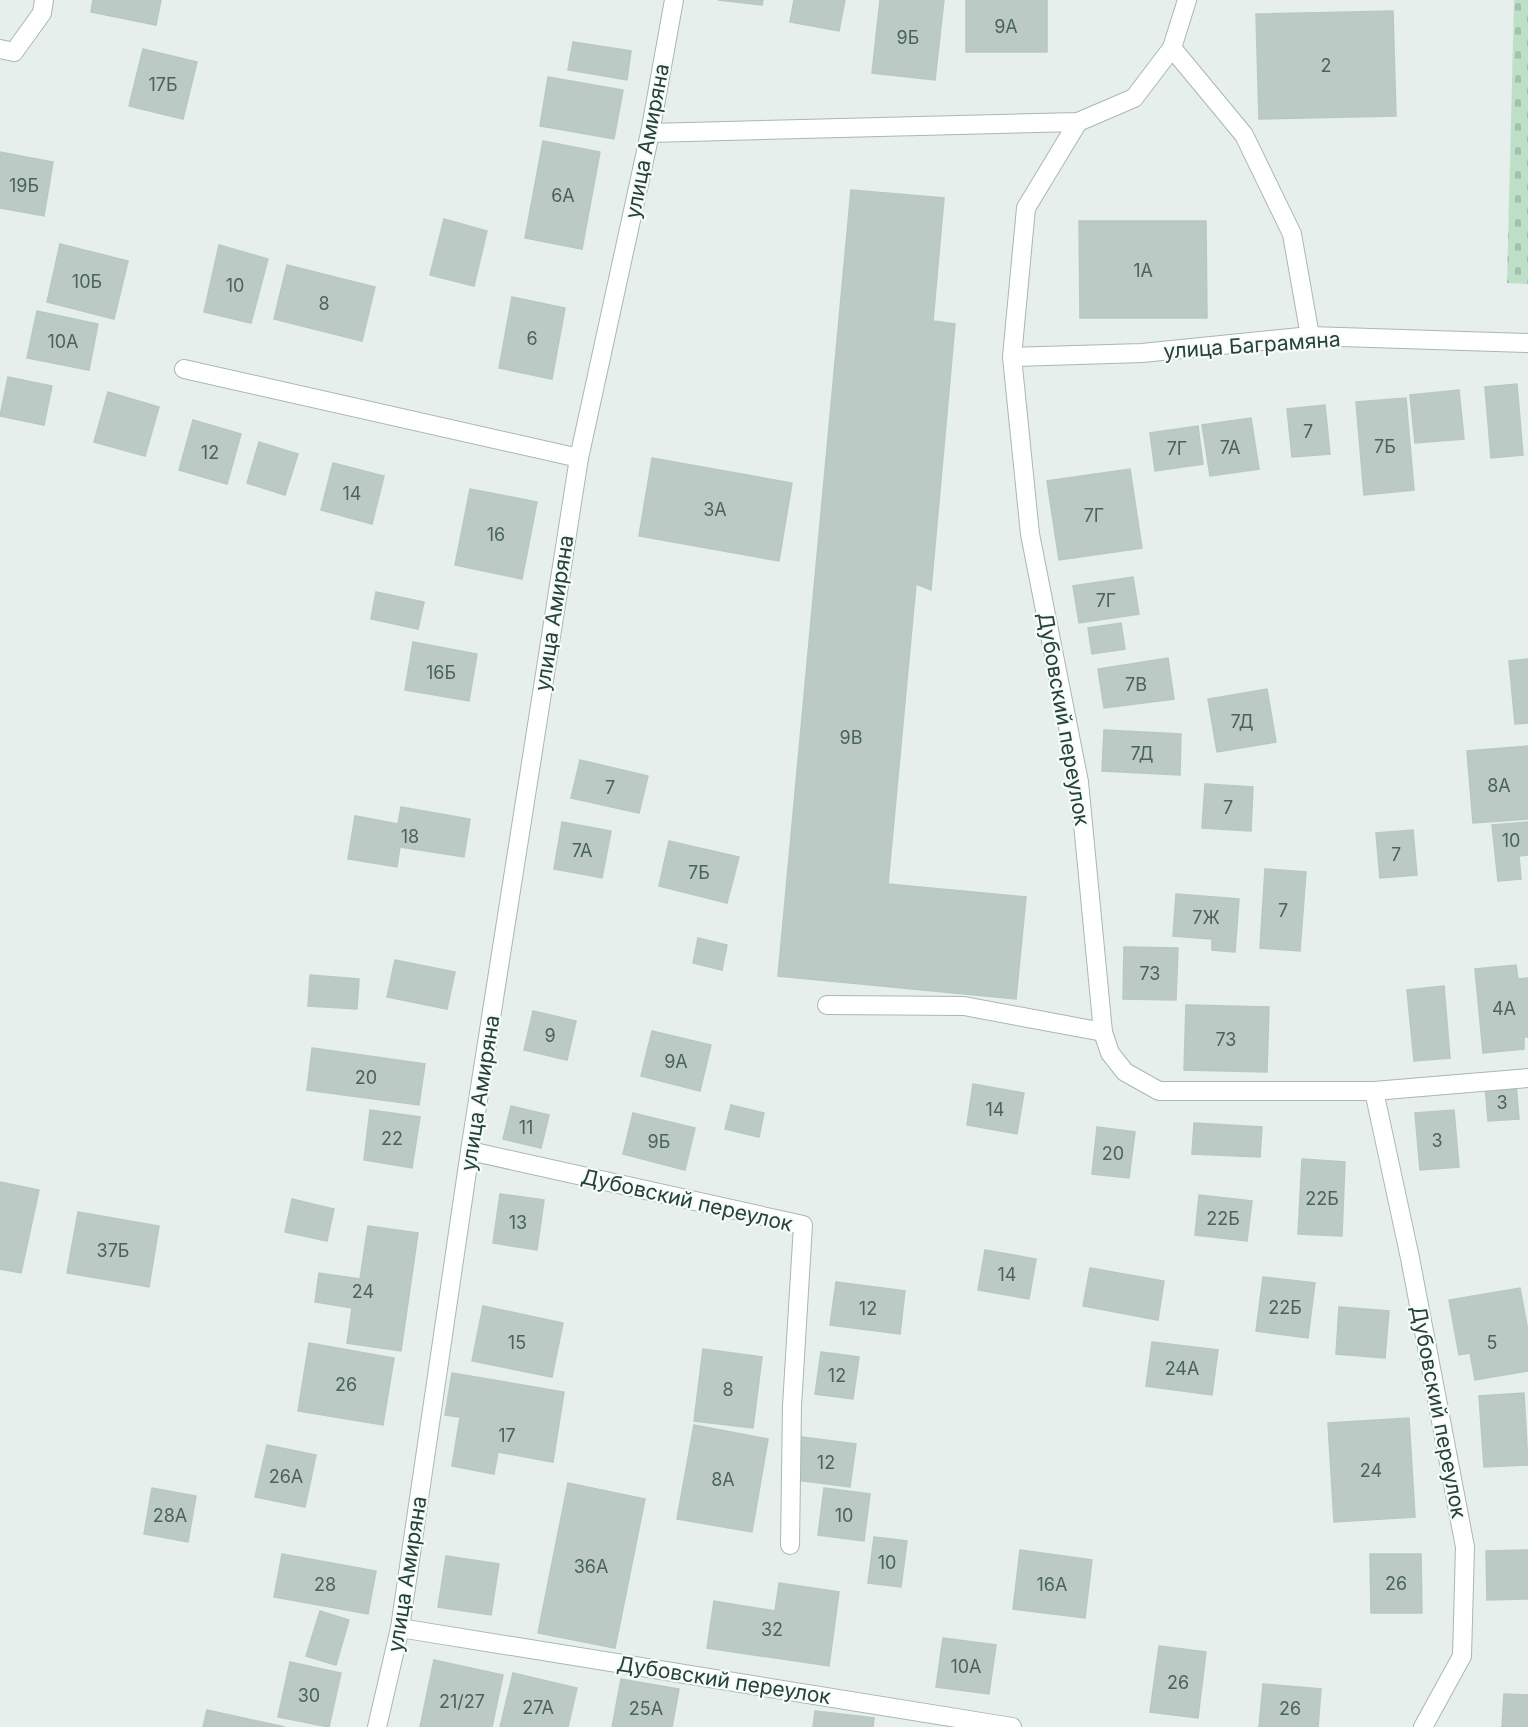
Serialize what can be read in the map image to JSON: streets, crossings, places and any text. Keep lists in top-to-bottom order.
{
  "streets": {
    "street": ["улица Амиряна", "улица Баграмяна", "Дубовский переулок"]
  },
  "crossings": [
    ["улица Амиряна", "Дубовский переулок"],
    ["улица Баграмяна", "Дубовский переулок"]
  ],
  "house_numbers": [
    "9А",
    "9Б",
    "2",
    "17Б",
    "19Б",
    "6А",
    "1А",
    "10Б",
    "10",
    "8",
    "6",
    "10А",
    "7",
    "7Б",
    "7А",
    "7Г",
    "12",
    "14",
    "3А",
    "7Г",
    "16",
    "7Г",
    "16Б",
    "7В",
    "7Д",
    "9В",
    "7Д",
    "8А",
    "7",
    "7",
    "18",
    "10",
    "7А",
    "7",
    "7Б",
    "7",
    "7Ж",
    "7З",
    "4А",
    "9",
    "7З",
    "9А",
    "20",
    "3",
    "14",
    "11",
    "22",
    "3",
    "9Б",
    "20",
    "22Б",
    "22Б",
    "13",
    "37Б",
    "14",
    "24",
    "22Б",
    "12",
    "15",
    "5",
    "24А",
    "12",
    "26",
    "8",
    "17",
    "12",
    "24",
    "26А",
    "8А",
    "28А",
    "10",
    "10",
    "36А",
    "26",
    "28",
    "16А",
    "32",
    "10А",
    "26",
    "30",
    "21/27",
    "27А",
    "25А",
    "26"
  ]
}
